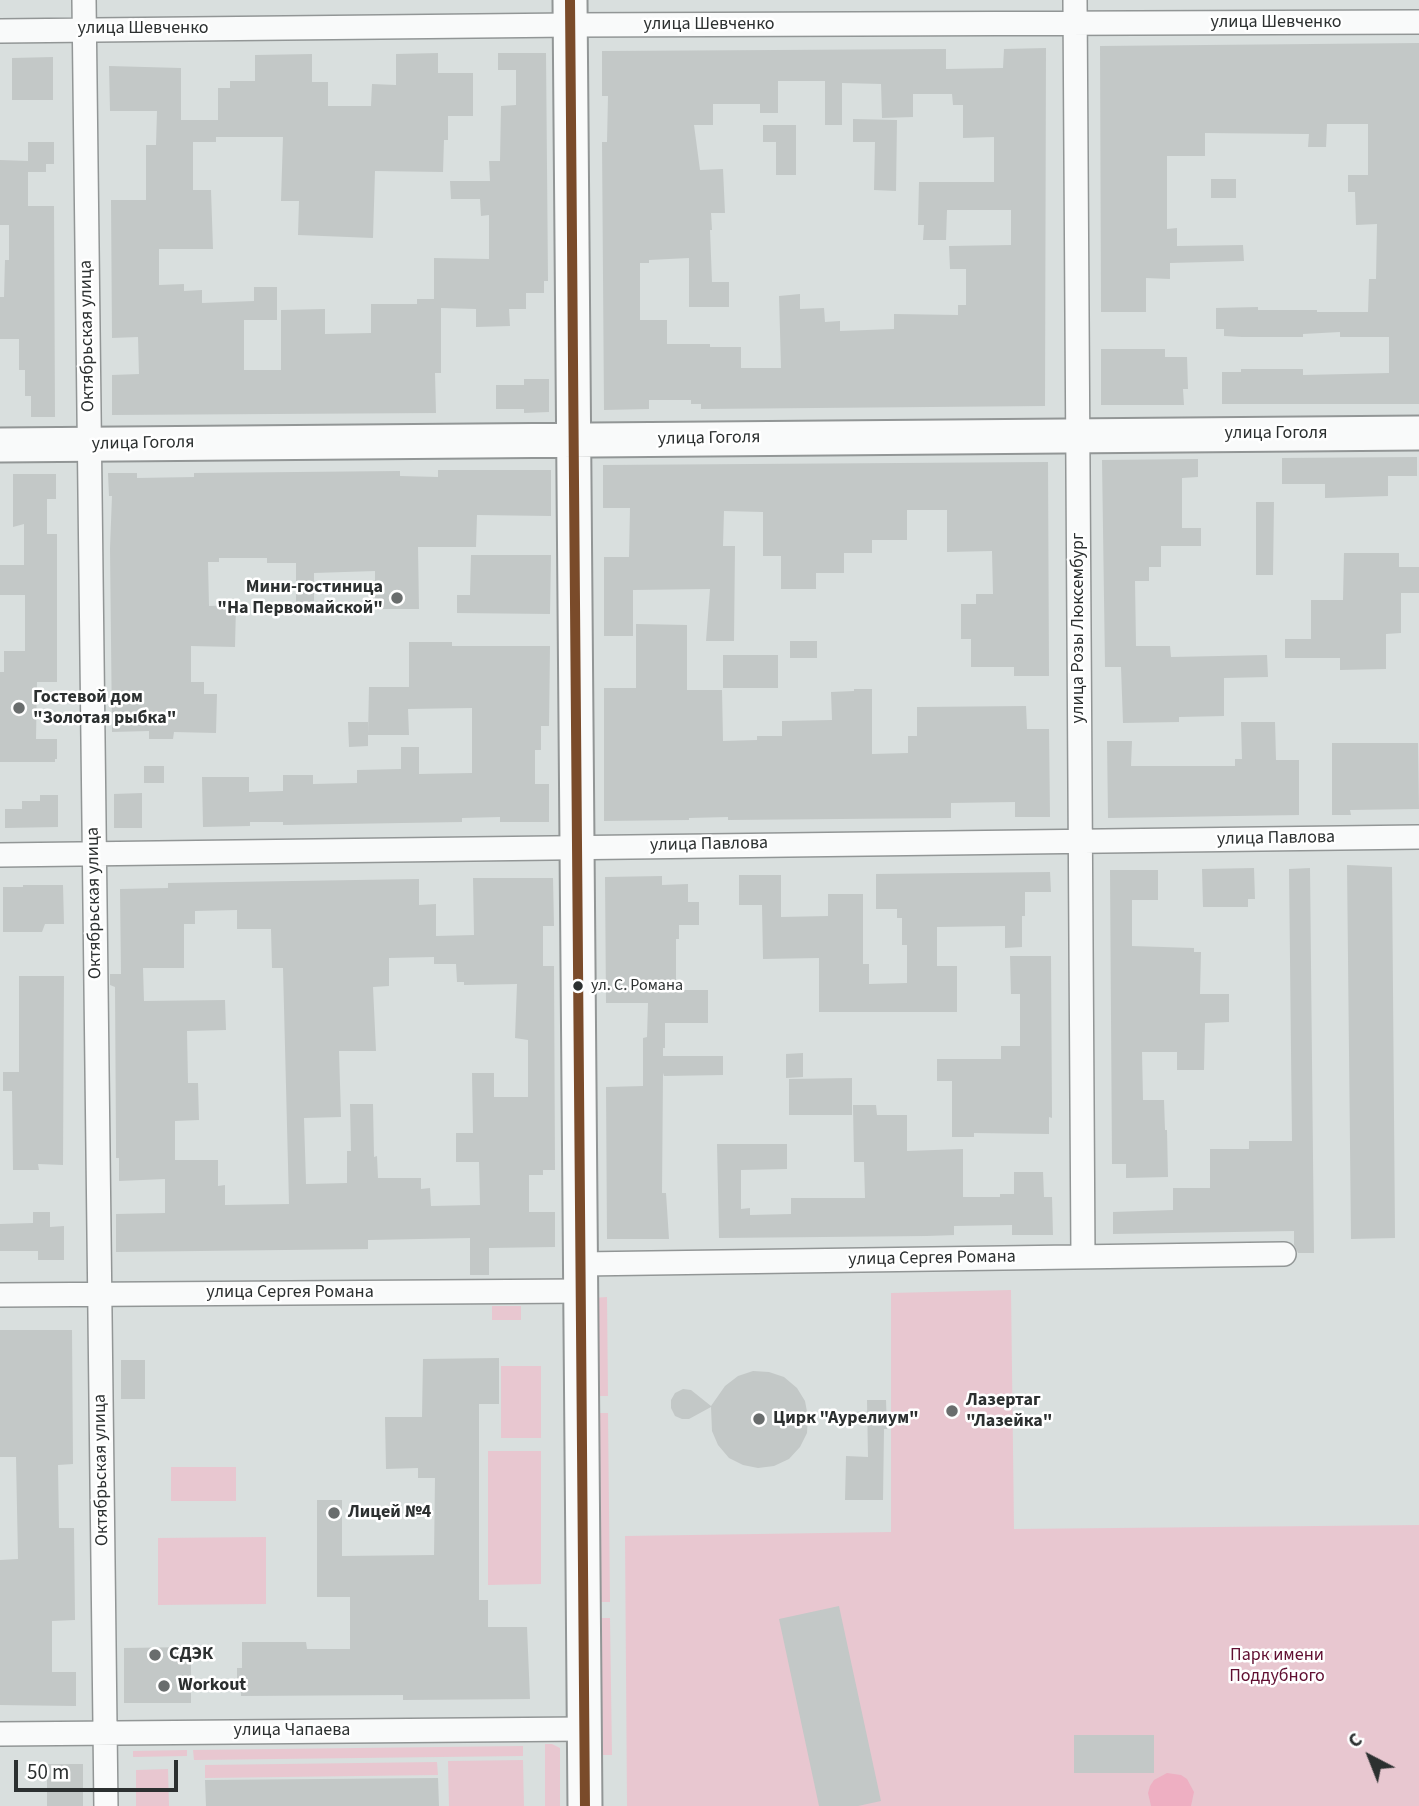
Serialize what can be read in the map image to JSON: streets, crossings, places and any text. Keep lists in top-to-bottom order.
{
  "streets": {
    "street": [
      "улица Шевченко",
      "Октябрьская улица",
      "улица Гоголя",
      "улица Розы Люксембург",
      "улица Павлова",
      "улица Сергея Романа",
      "улица Чапаева"
    ]
  },
  "crossings": [
    ["улица Шевченко", "Октябрьская улица"],
    ["улица Шевченко", "улица Розы Люксембург"],
    ["Октябрьская улица", "улица Гоголя"],
    ["Октябрьская улица", "улица Павлова"],
    ["Октябрьская улица", "улица Сергея Романа"],
    ["Октябрьская улица", "улица Чапаева"],
    ["улица Гоголя", "улица Розы Люксембург"],
    ["улица Розы Люксембург", "улица Павлова"],
    ["улица Розы Люксембург", "улица Сергея Романа"]
  ],
  "parks": ["Парк имени Поддубного"],
  "places": [
    "Мини-гостиница \"На Первомайской\"",
    "Гостевой дом \"Золотая рыбка\"",
    "ул. С. Романа",
    "Лазертаг \"Лазейка\"",
    "Цирк \"Аурелиум\"",
    "Лицей №4",
    "СДЭК",
    "Workout"
  ],
  "scale_bar": "50 m",
  "north": "top left"
}
